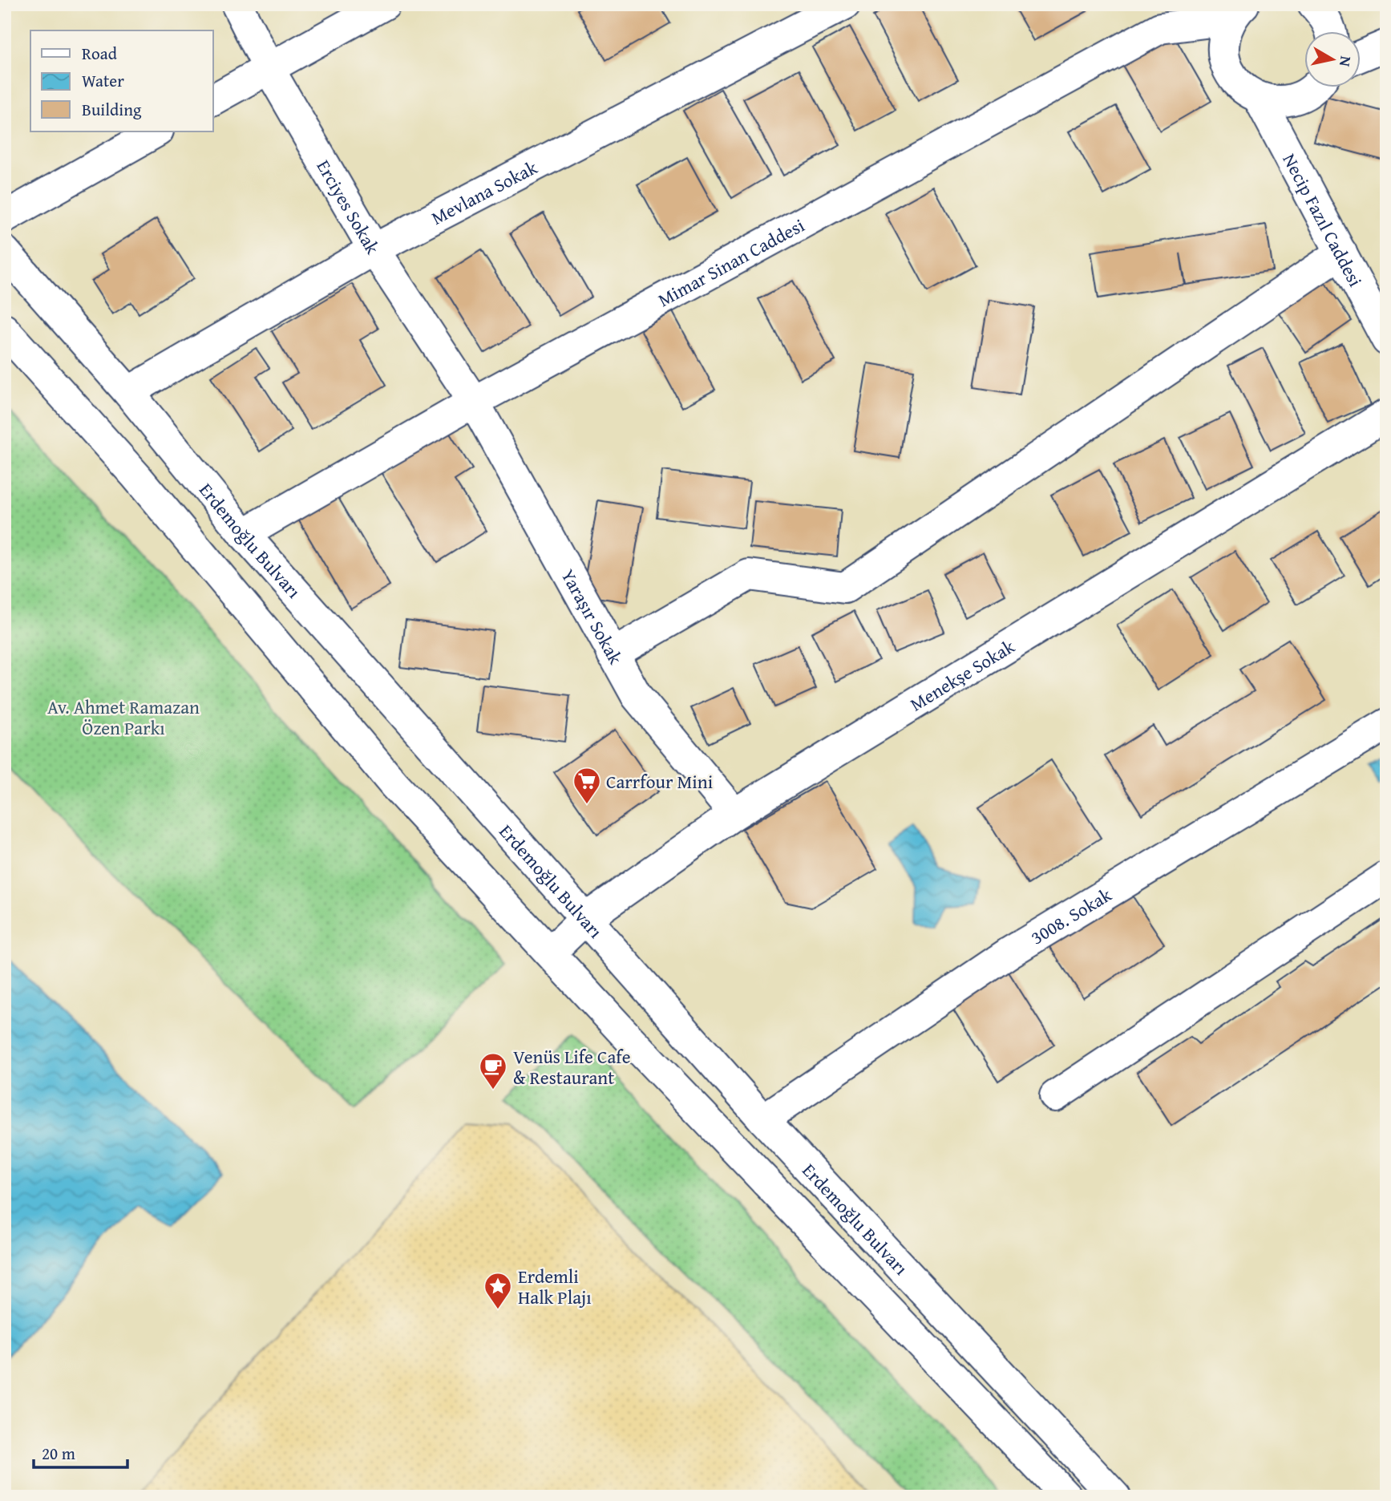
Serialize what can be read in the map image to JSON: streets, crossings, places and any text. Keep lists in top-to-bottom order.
{
  "streets": {
    "street": [
      "Mevlana Sokak",
      "Erciyes Sokak",
      "Necip Fazıl Caddesi",
      "Mimar Sinan Caddesi",
      "Erdemoğlu Bulvarı",
      "Yaraşır Sokak",
      "Menekşe Sokak",
      "3008. Sokak"
    ]
  },
  "crossings": [
    ["Mevlana Sokak", "Erciyes Sokak"],
    ["Mevlana Sokak", "Erdemoğlu Bulvarı"],
    ["Erciyes Sokak", "Mimar Sinan Caddesi"],
    ["Erciyes Sokak", "Yaraşır Sokak"],
    ["Mimar Sinan Caddesi", "Erdemoğlu Bulvarı"],
    ["Mimar Sinan Caddesi", "Yaraşır Sokak"],
    ["Erdemoğlu Bulvarı", "Menekşe Sokak"],
    ["Erdemoğlu Bulvarı", "3008. Sokak"],
    ["Yaraşır Sokak", "Menekşe Sokak"]
  ],
  "parks": ["Av. Ahmet Ramazan Özen Parkı"],
  "places": {
    "supermarket": ["Carrfour Mini"],
    "cafe": ["Venüs Life Cafe & Restaurant"],
    "place": ["Erdemli Halk Plajı"]
  },
  "legend": ["Road", "Water", "Building"],
  "scale_bar": "20 m",
  "north": "right"
}
